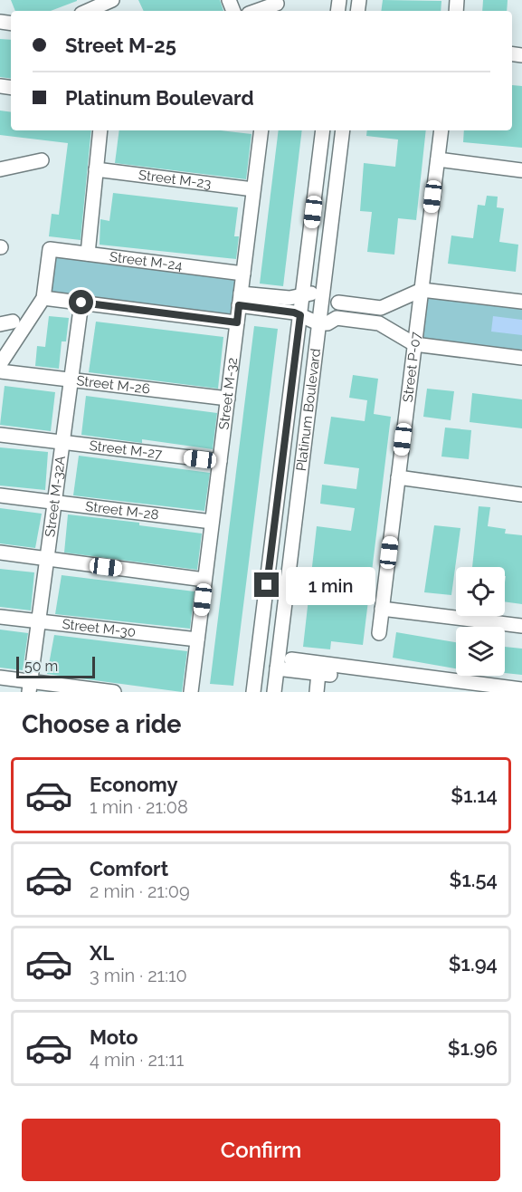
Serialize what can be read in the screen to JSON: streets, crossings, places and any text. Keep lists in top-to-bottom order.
{
  "streets": {
    "street": [
      "Street M-23",
      "Street M-24",
      "Street P-07",
      "Street M-26",
      "Street M-32",
      "Platinum Boulevard",
      "Street M-27",
      "Street M-32A",
      "Street M-28",
      "Street M-30"
    ]
  },
  "crossings": [
    ["Street M-23", "Street M-32"],
    ["Street M-24", "Street M-32"],
    ["Street M-26", "Street M-32"],
    ["Street M-26", "Street M-32A"],
    ["Street M-32", "Street M-27"],
    ["Street M-32", "Street M-28"],
    ["Street M-32", "Street M-30"],
    ["Street M-27", "Street M-32A"],
    ["Street M-32A", "Street M-28"],
    ["Street M-32A", "Street M-30"]
  ],
  "scale_bar": "50 m",
  "page": {
    "banner": ["Street M-25", "Platinum Boulevard"],
    "bubble": "1 min",
    "scale": "50 m",
    "heading": "Choose a ride",
    "list": [
      {
        "name": "Economy",
        "note": "1 min · 21:08",
        "value": "$1.14"
      },
      {
        "name": "Comfort",
        "note": "2 min · 21:09",
        "value": "$1.54"
      },
      {
        "name": "XL",
        "note": "3 min · 21:10",
        "value": "$1.94"
      },
      {
        "name": "Moto",
        "note": "4 min · 21:11",
        "value": "$1.96"
      }
    ],
    "buttons": "Confirm"
  }
}
